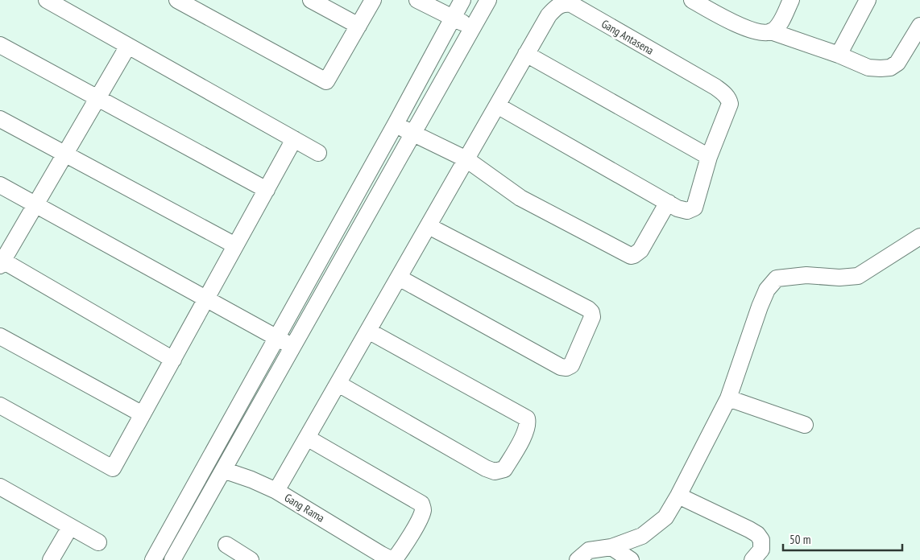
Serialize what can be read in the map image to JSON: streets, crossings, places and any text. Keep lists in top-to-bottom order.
{
  "streets": {
    "street": ["Gang Antasena", "Gang Rama"]
  },
  "scale_bar": "50 m"
}
